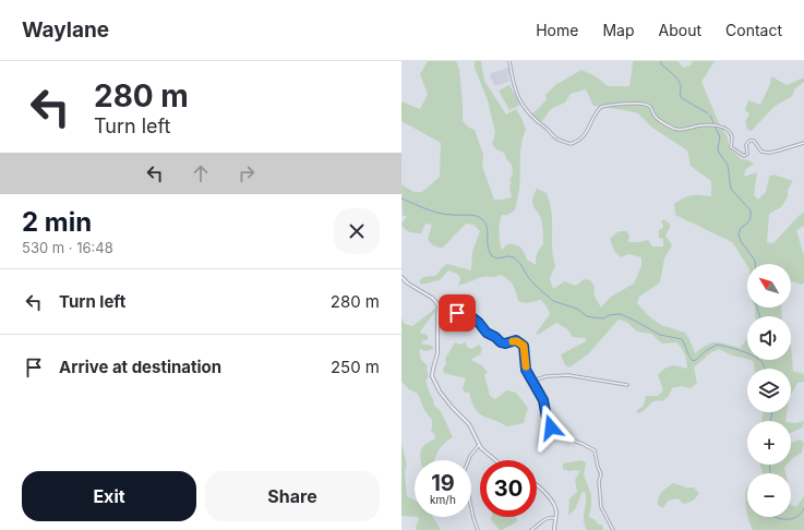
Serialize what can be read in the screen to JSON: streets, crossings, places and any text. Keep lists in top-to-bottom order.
{
  "north": "top left",
  "page": {
    "header": "Waylane",
    "nav": [
      "Home",
      "Map",
      "About",
      "Contact"
    ],
    "turn": ["280 m", "Turn left"],
    "heading": ["2 min", "530 m · 16:48"],
    "map_buttons": ["+", "−"],
    "list": [
      {
        "name": "Turn left",
        "value": "280 m"
      },
      {
        "name": "Arrive at destination",
        "value": "250 m"
      }
    ],
    "speed": "19 km/h",
    "limit": "30",
    "buttons": ["Exit", "Share"]
  }
}
